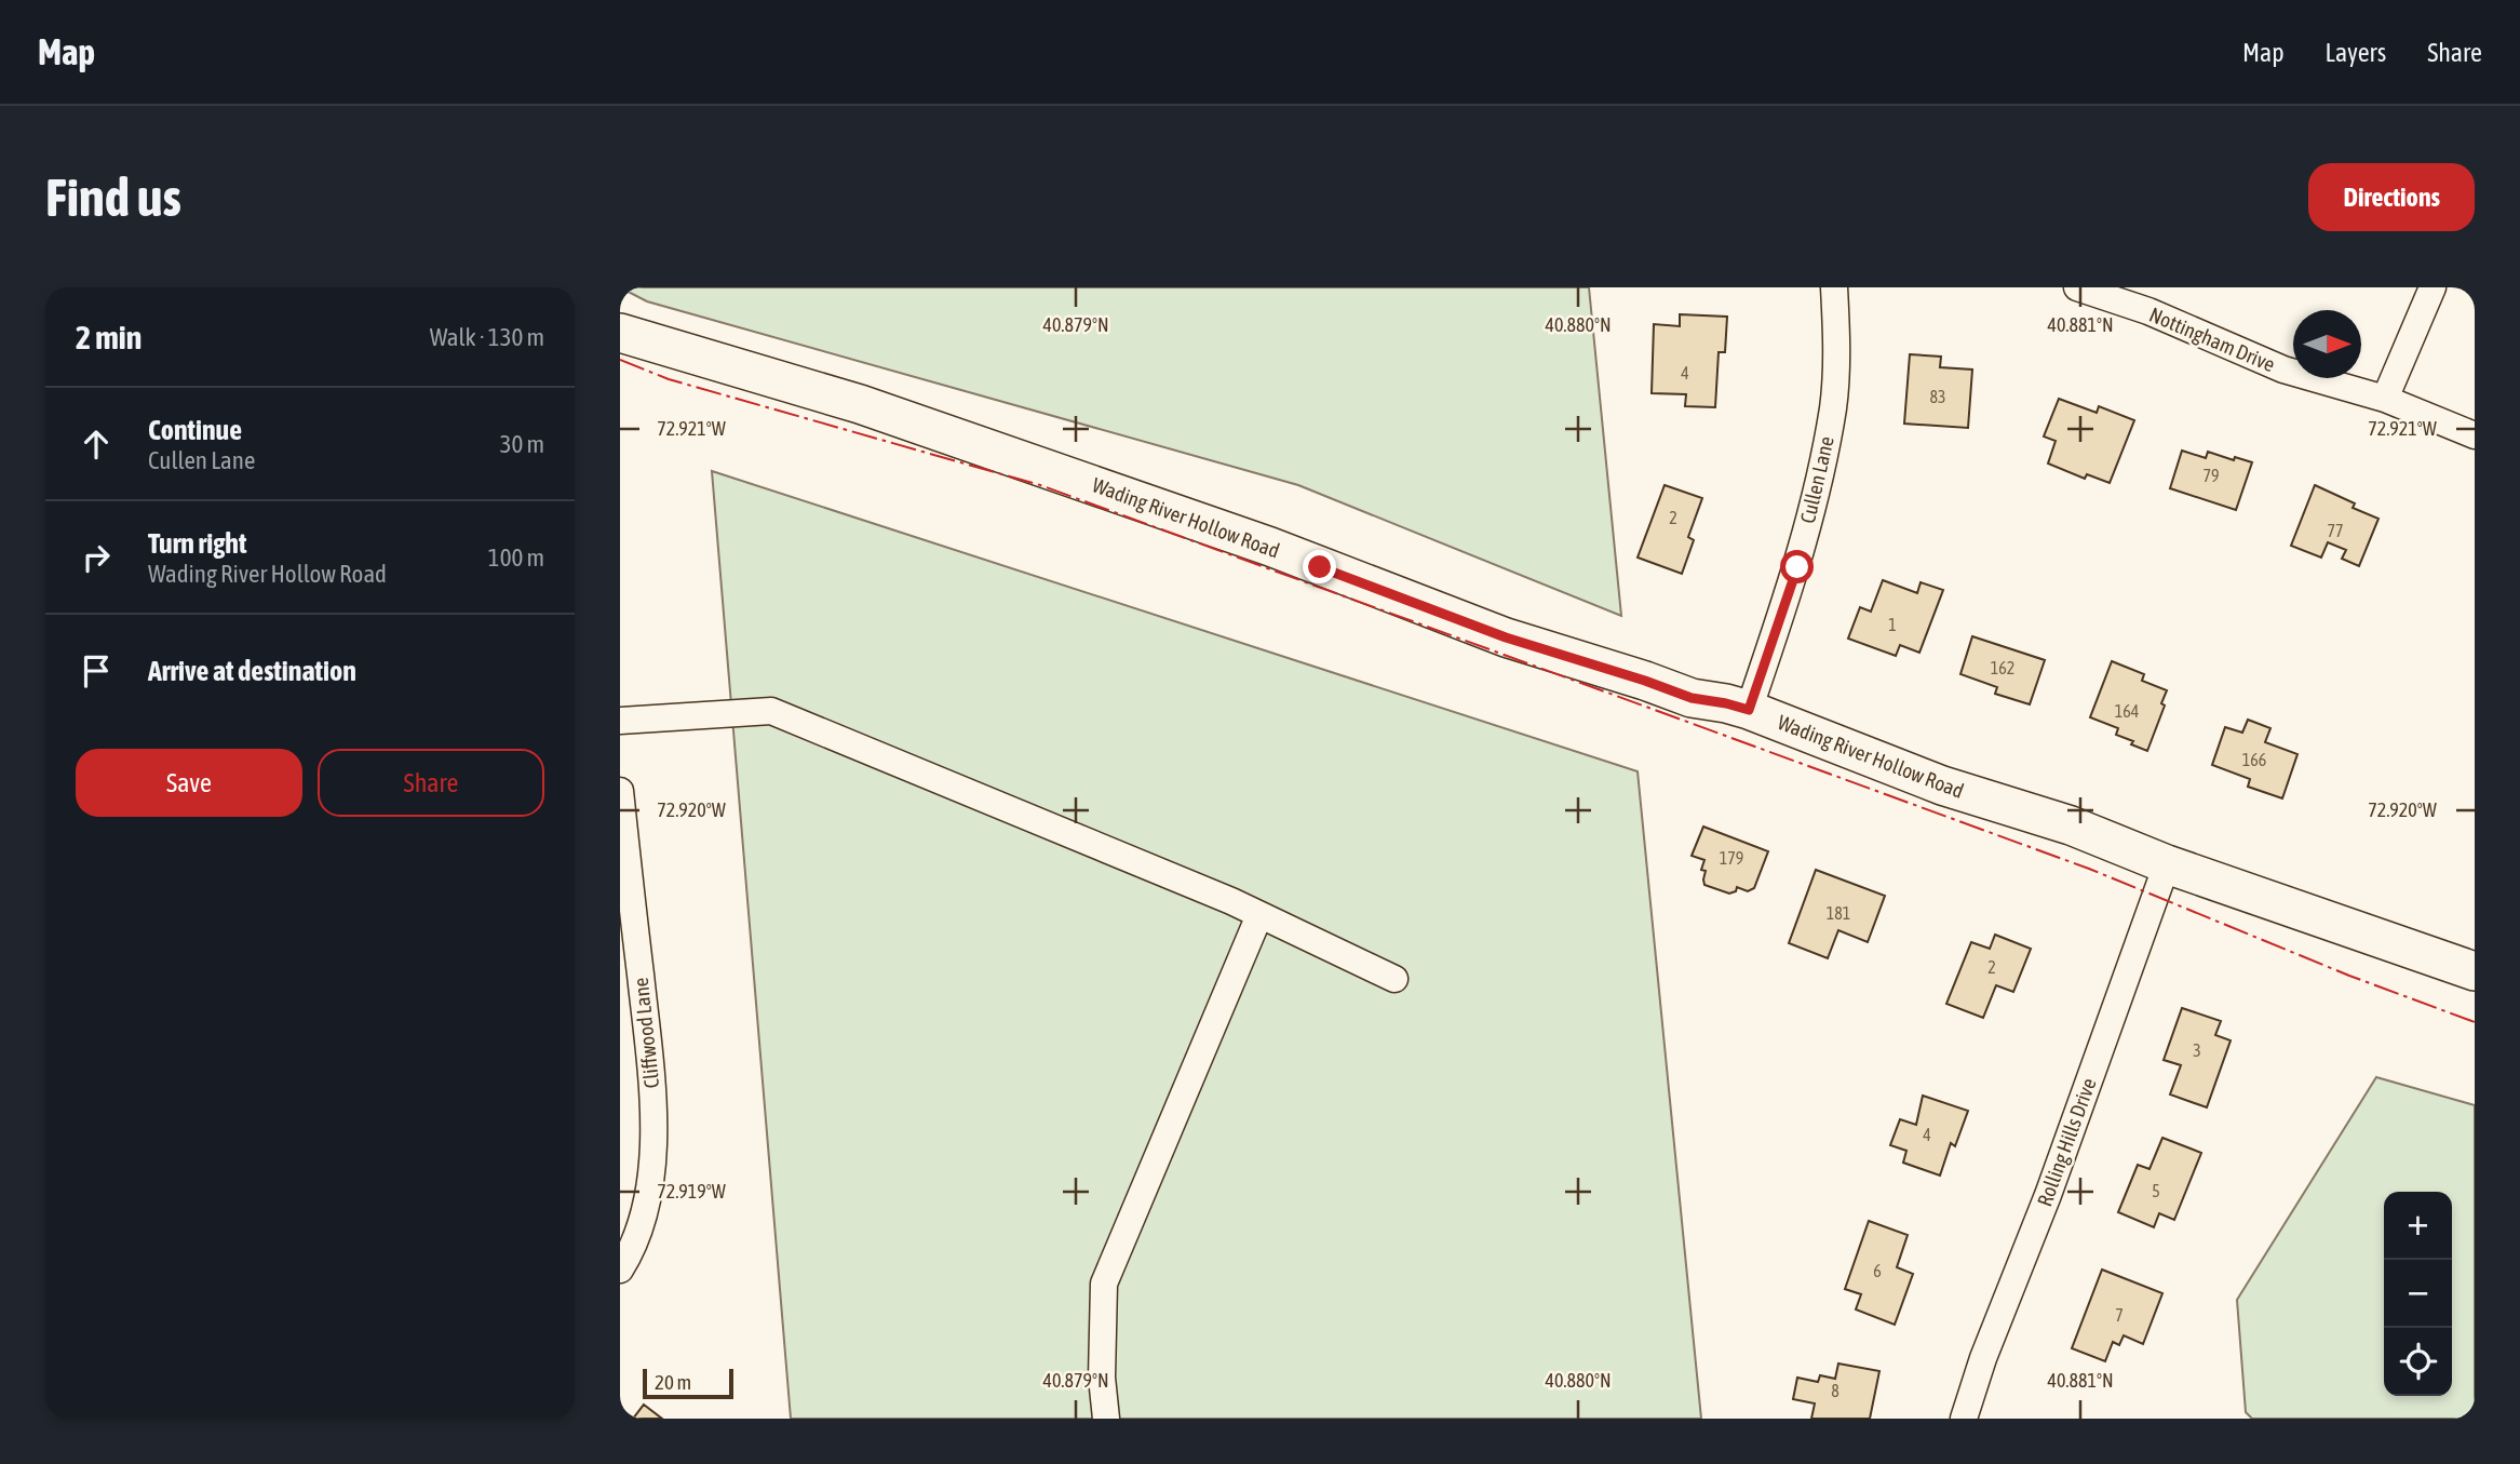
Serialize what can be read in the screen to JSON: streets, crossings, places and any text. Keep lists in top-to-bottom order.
{
  "streets": {
    "street": [
      "Nottingham Drive",
      "Cullen Lane",
      "Wading River Hollow Road",
      "Cliffwood Lane",
      "Rolling Hills Drive"
    ]
  },
  "crossings": [
    ["Cullen Lane", "Wading River Hollow Road"],
    ["Wading River Hollow Road", "Rolling Hills Drive"]
  ],
  "house_numbers": [
    "4",
    "83",
    "79",
    "2",
    "77",
    "1",
    "162",
    "164",
    "166",
    "179",
    "181",
    "2",
    "3",
    "4",
    "5",
    "6",
    "7",
    "8"
  ],
  "scale_bar": "20 m",
  "north": "right",
  "page": {
    "header": "Map",
    "nav": ["Map", "Layers", "Share"],
    "buttons": [
      "Directions",
      ["Save", "Share"]
    ],
    "title": "Find us",
    "heading": ["2 min", "Walk · 130 m"],
    "list": [
      ["Continue", "Cullen Lane", "30 m"],
      ["Turn right", "Wading River Hollow Road", "100 m"],
      "Arrive at destination"
    ],
    "map_buttons": ["+", "−"],
    "scale": "20 m"
  },
  "coordinates": [
    "40.879°N",
    "40.880°N",
    "40.881°N",
    "72.921°W",
    "72.920°W",
    "72.919°W"
  ]
}
